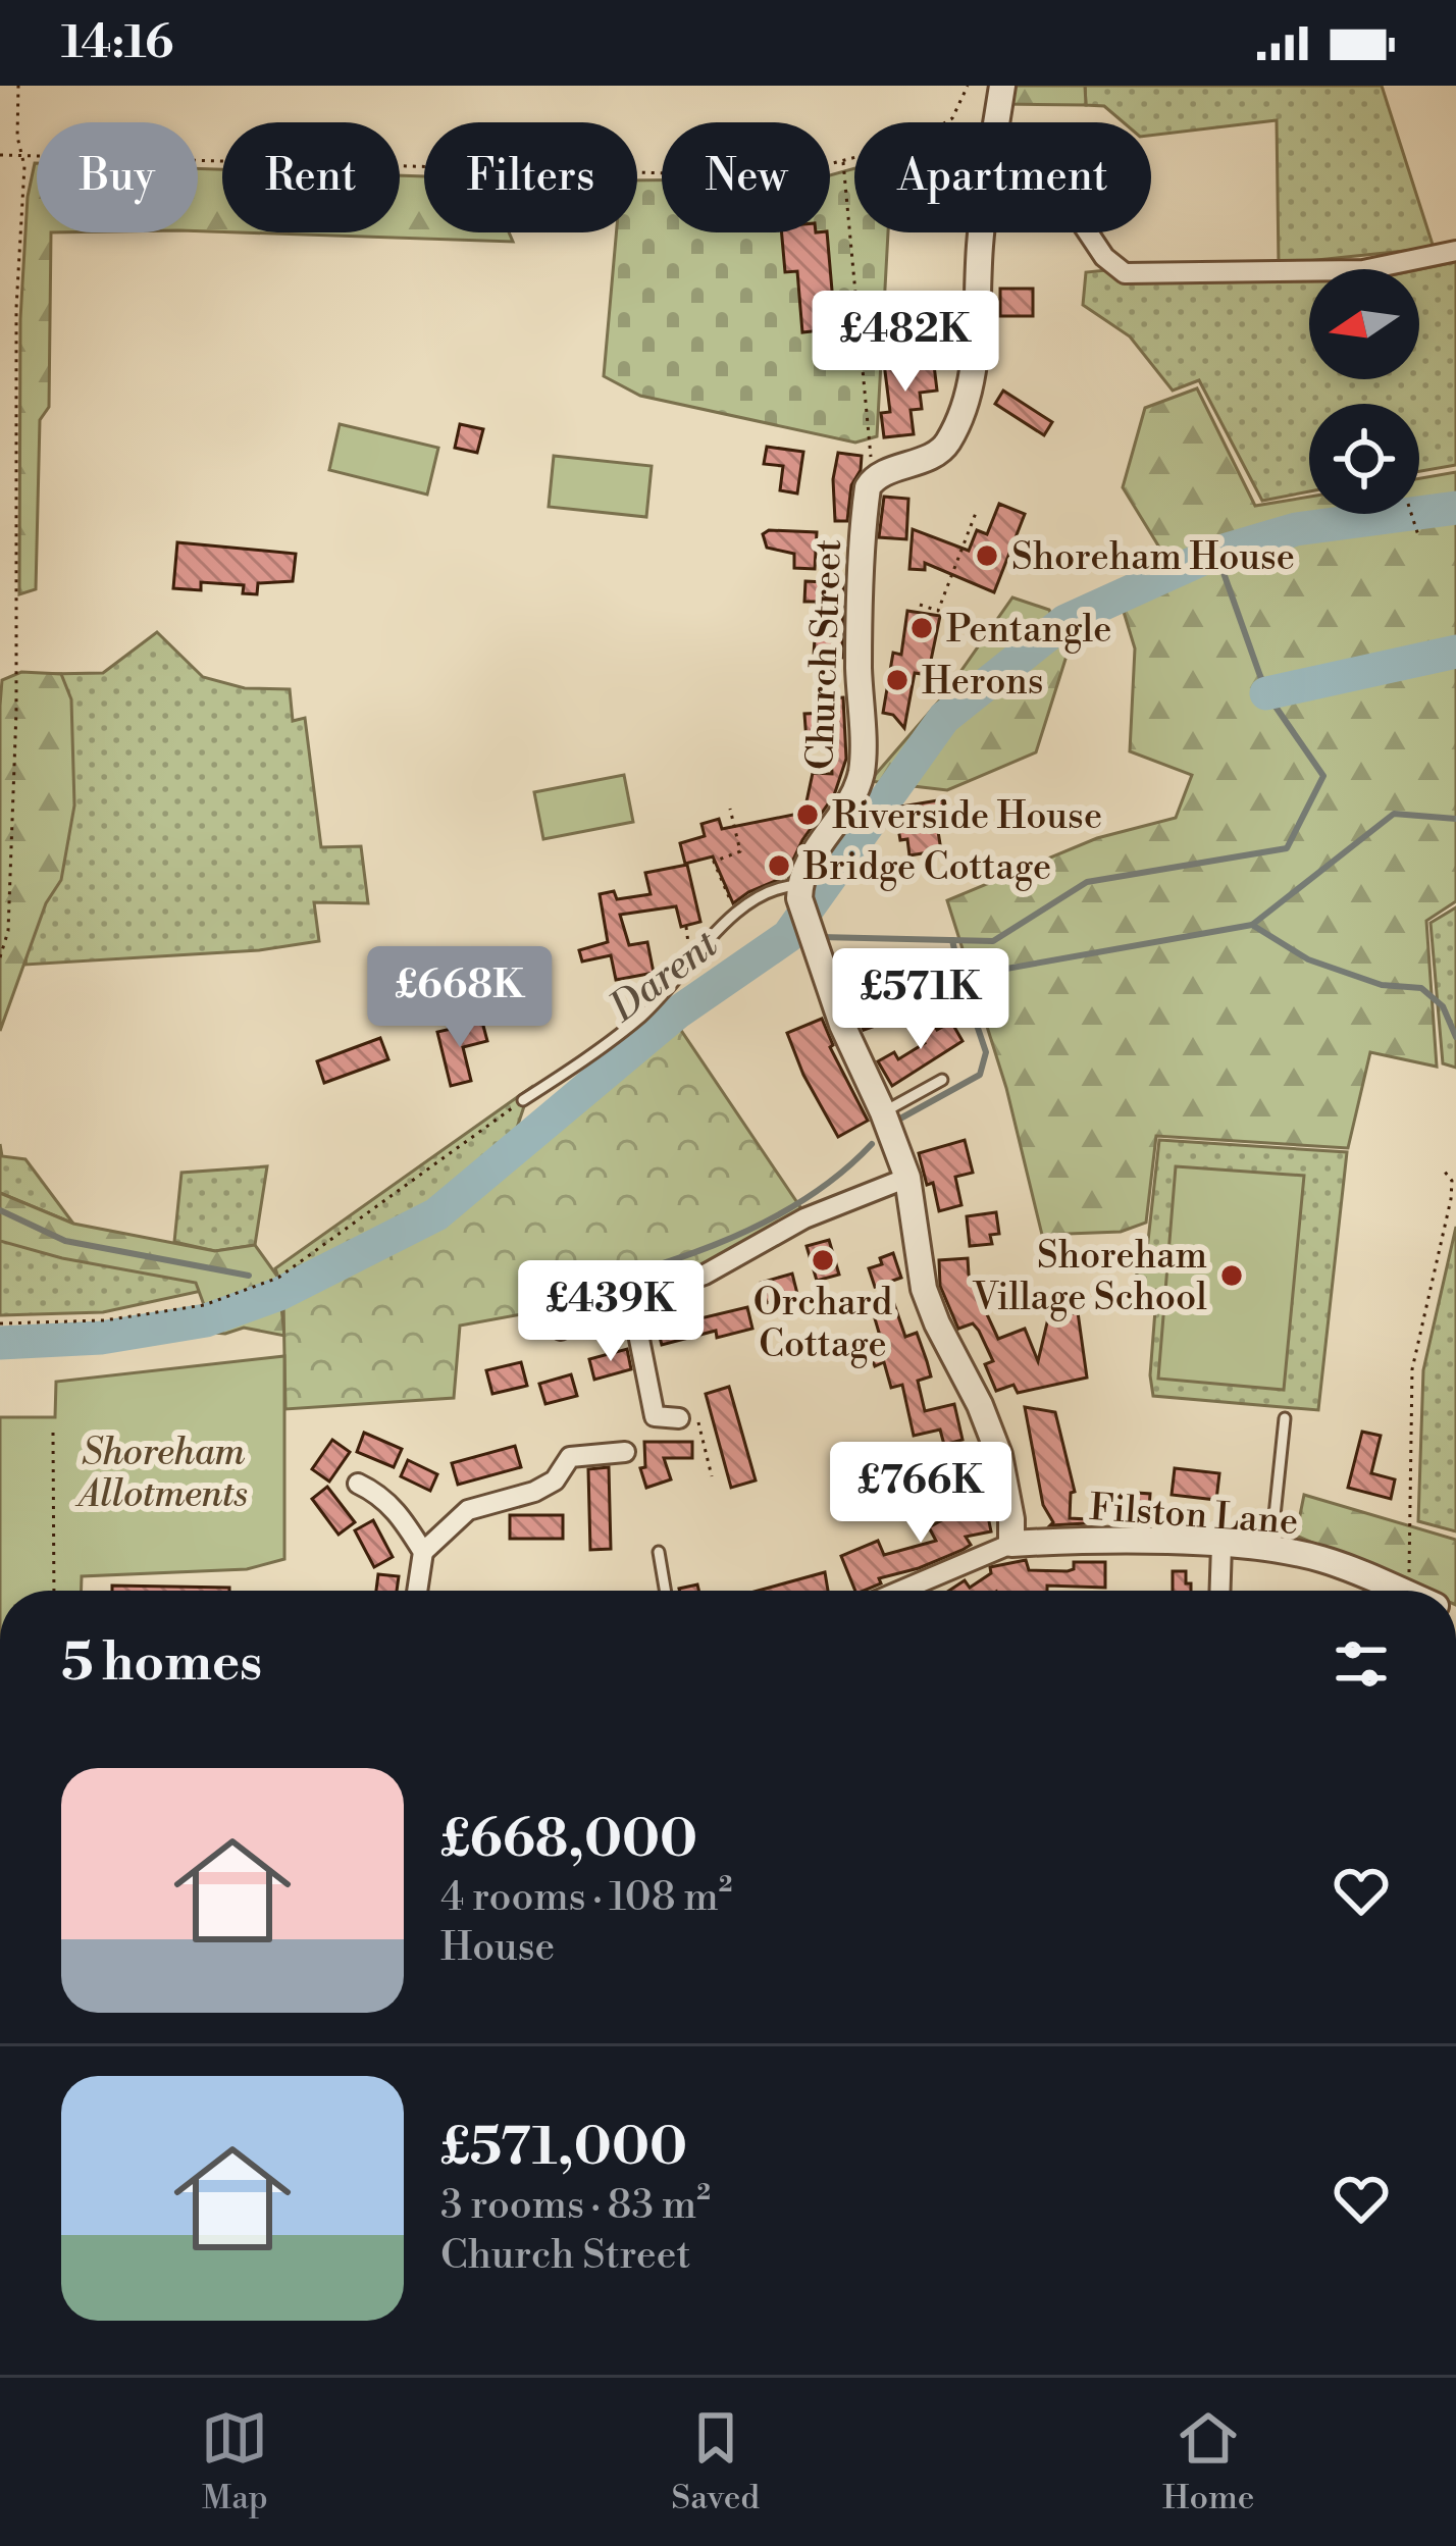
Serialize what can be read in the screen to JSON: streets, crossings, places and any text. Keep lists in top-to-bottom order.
{
  "streets": {
    "street": ["Church Street", "Filston Lane"]
  },
  "water": ["Darent"],
  "parks": ["Shoreham Allotments"],
  "places": [
    "Shoreham House",
    "Pentangle",
    "Herons",
    "Riverside House",
    "Bridge Cottage",
    "Orchard Cottage",
    "Shoreham Village School"
  ],
  "north": "left",
  "page": {
    "status": "14:16",
    "chip": [
      "Buy",
      "Rent",
      "Filters",
      "New",
      "Apartment"
    ],
    "price": [
      "£482K",
      "£668K",
      "£571K",
      "£439K",
      "£766K"
    ],
    "heading": "5 homes",
    "list": [
      {
        "name": "£668,000",
        "note": "4 rooms · 108 m² · House"
      },
      {
        "name": "£571,000",
        "note": "3 rooms · 83 m² · Church Street"
      }
    ],
    "tabs": ["Map", "Saved", "Home"]
  }
}
